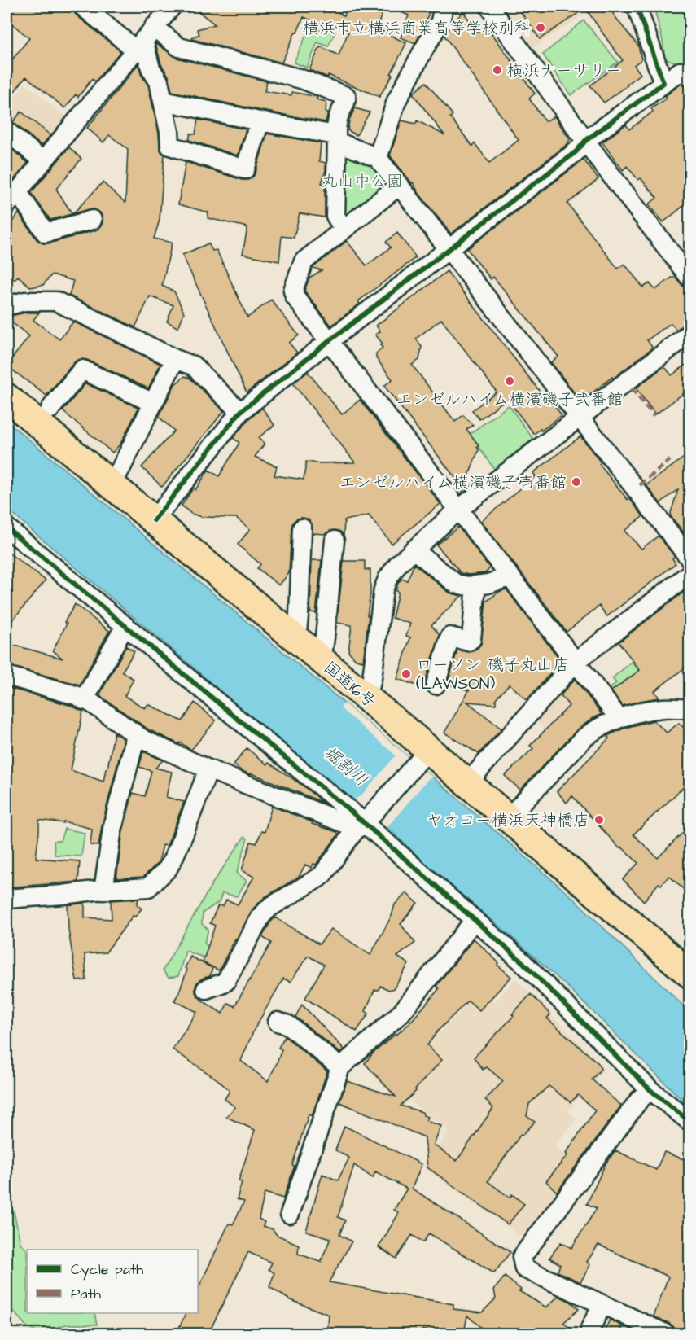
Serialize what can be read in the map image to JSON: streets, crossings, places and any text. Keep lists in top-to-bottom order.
{
  "streets": {
    "highway": ["国道16号"]
  },
  "water": ["堀割川"],
  "parks": ["丸山中公園"],
  "places": [
    "横浜市立横浜商業高等学校別科",
    "横浜ナーサリー",
    "エンゼルハイム横濱磯子弐番館",
    "エンゼルハイム横濱磯子壱番館",
    "ローソン 磯子丸山店 (LAWSON)",
    "ヤオコー横浜天神橋店"
  ],
  "legend": ["Cycle path", "Path"]
}
